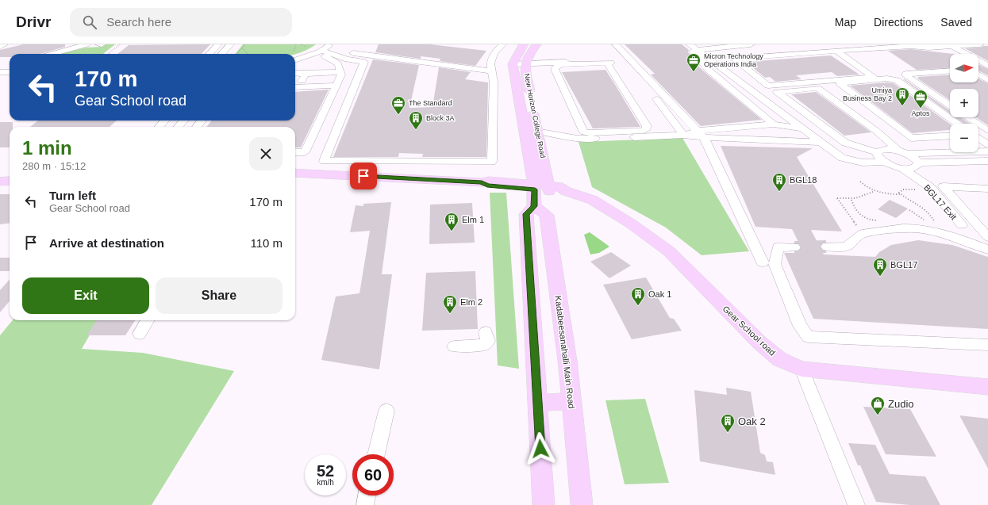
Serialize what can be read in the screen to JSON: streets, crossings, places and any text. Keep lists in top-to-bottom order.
{
  "streets": {
    "main road": ["New Horizon College Road", "Gear School road", "Kadabeesanahalli Main Road"],
    "street": ["BGL17 Exit"]
  },
  "crossings": [
    ["New Horizon College Road", "Gear School road"],
    ["New Horizon College Road", "Kadabeesanahalli Main Road"],
    ["Gear School road", "Kadabeesanahalli Main Road"]
  ],
  "places": {
    "office": ["Micron Technology Operations India", "Aptos", "The Standard"],
    "building": [
      "Umiya Business Bay 2",
      "Block 3A",
      "BGL18",
      "Elm 1",
      "BGL17",
      "Oak 1",
      "Elm 2",
      "Oak 2"
    ],
    "shop": ["Zudio"]
  },
  "north": "right",
  "page": {
    "header": "Drivr",
    "search": "Search here",
    "nav": ["Map", "Directions", "Saved"],
    "map_buttons": ["+", "−"],
    "turn": ["170 m", "Gear School road"],
    "heading": ["1 min", "280 m · 15:12"],
    "list": [
      {
        "name": "Turn left",
        "note": "Gear School road",
        "value": "170 m"
      },
      {
        "name": "Arrive at destination",
        "value": "110 m"
      }
    ],
    "buttons": ["Exit", "Share"],
    "speed": "52 km/h",
    "limit": "60"
  }
}
